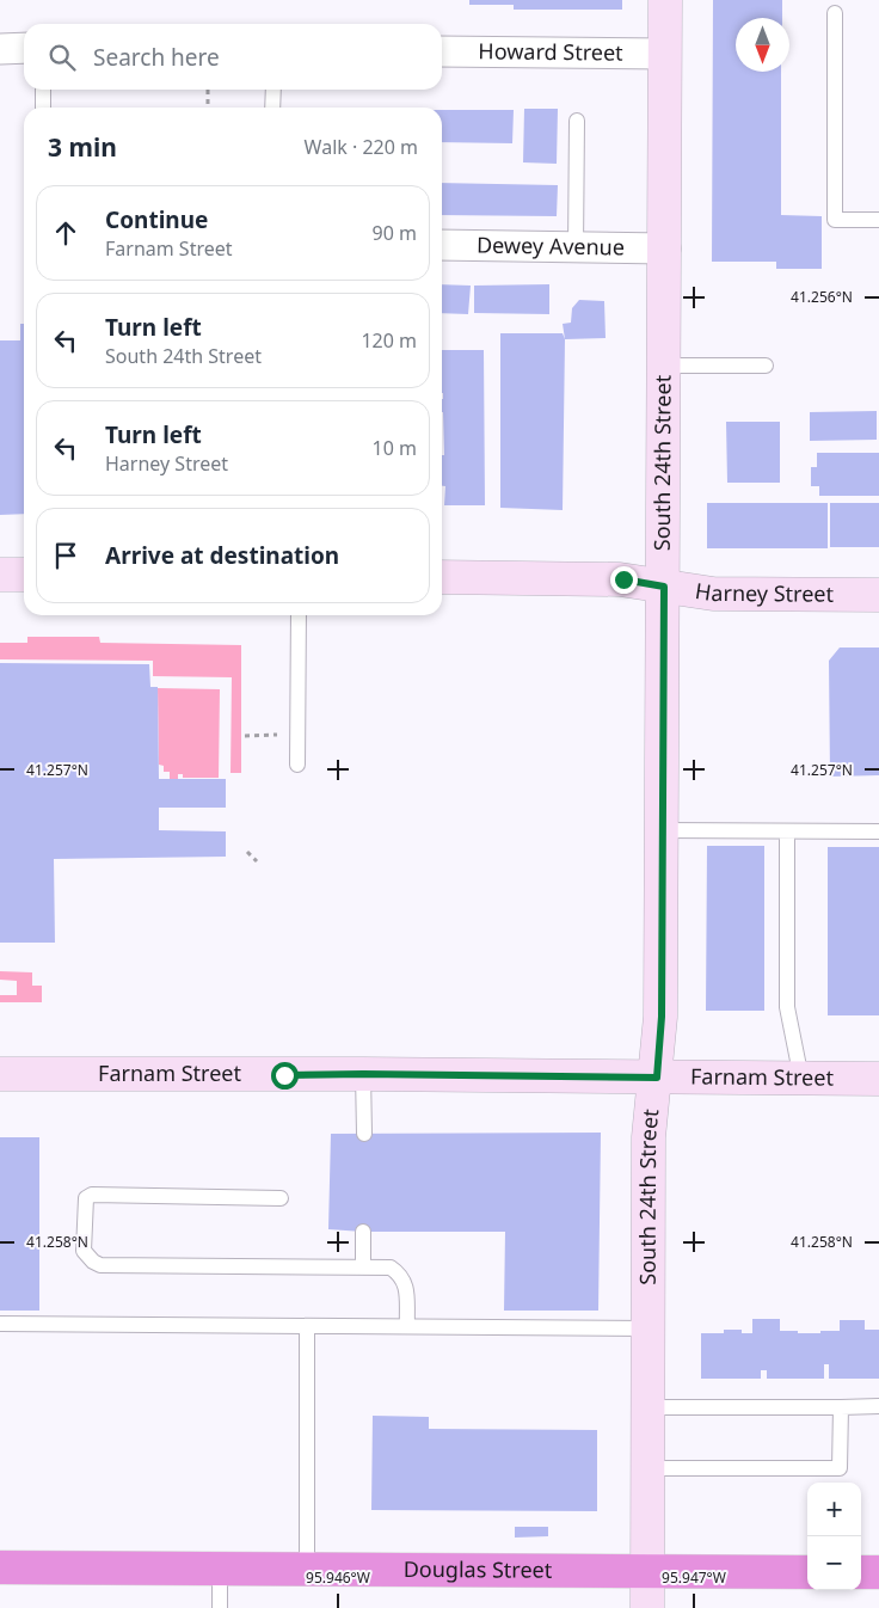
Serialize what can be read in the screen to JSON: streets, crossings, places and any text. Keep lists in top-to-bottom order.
{
  "streets": {
    "highway": ["Douglas Street"],
    "main road": ["South 24th Street", "Harney Street", "Farnam Street"],
    "street": ["Howard Street", "Dewey Avenue"]
  },
  "crossings": [
    ["Howard Street", "South 24th Street"],
    ["Dewey Avenue", "South 24th Street"],
    ["South 24th Street", "Harney Street"],
    ["South 24th Street", "Farnam Street"],
    ["South 24th Street", "Douglas Street"]
  ],
  "north": "bottom",
  "page": {
    "search": "Search here",
    "heading": ["3 min", "Walk · 220 m"],
    "list": [
      ["Continue", "Farnam Street", "90 m"],
      ["Turn left", "South 24th Street", "120 m"],
      ["Turn left", "Harney Street", "10 m"],
      "Arrive at destination"
    ],
    "map_buttons": ["+", "−"]
  },
  "coordinates": [
    "41.256°N",
    "41.257°N",
    "41.258°N",
    "95.946°W",
    "95.947°W"
  ]
}
